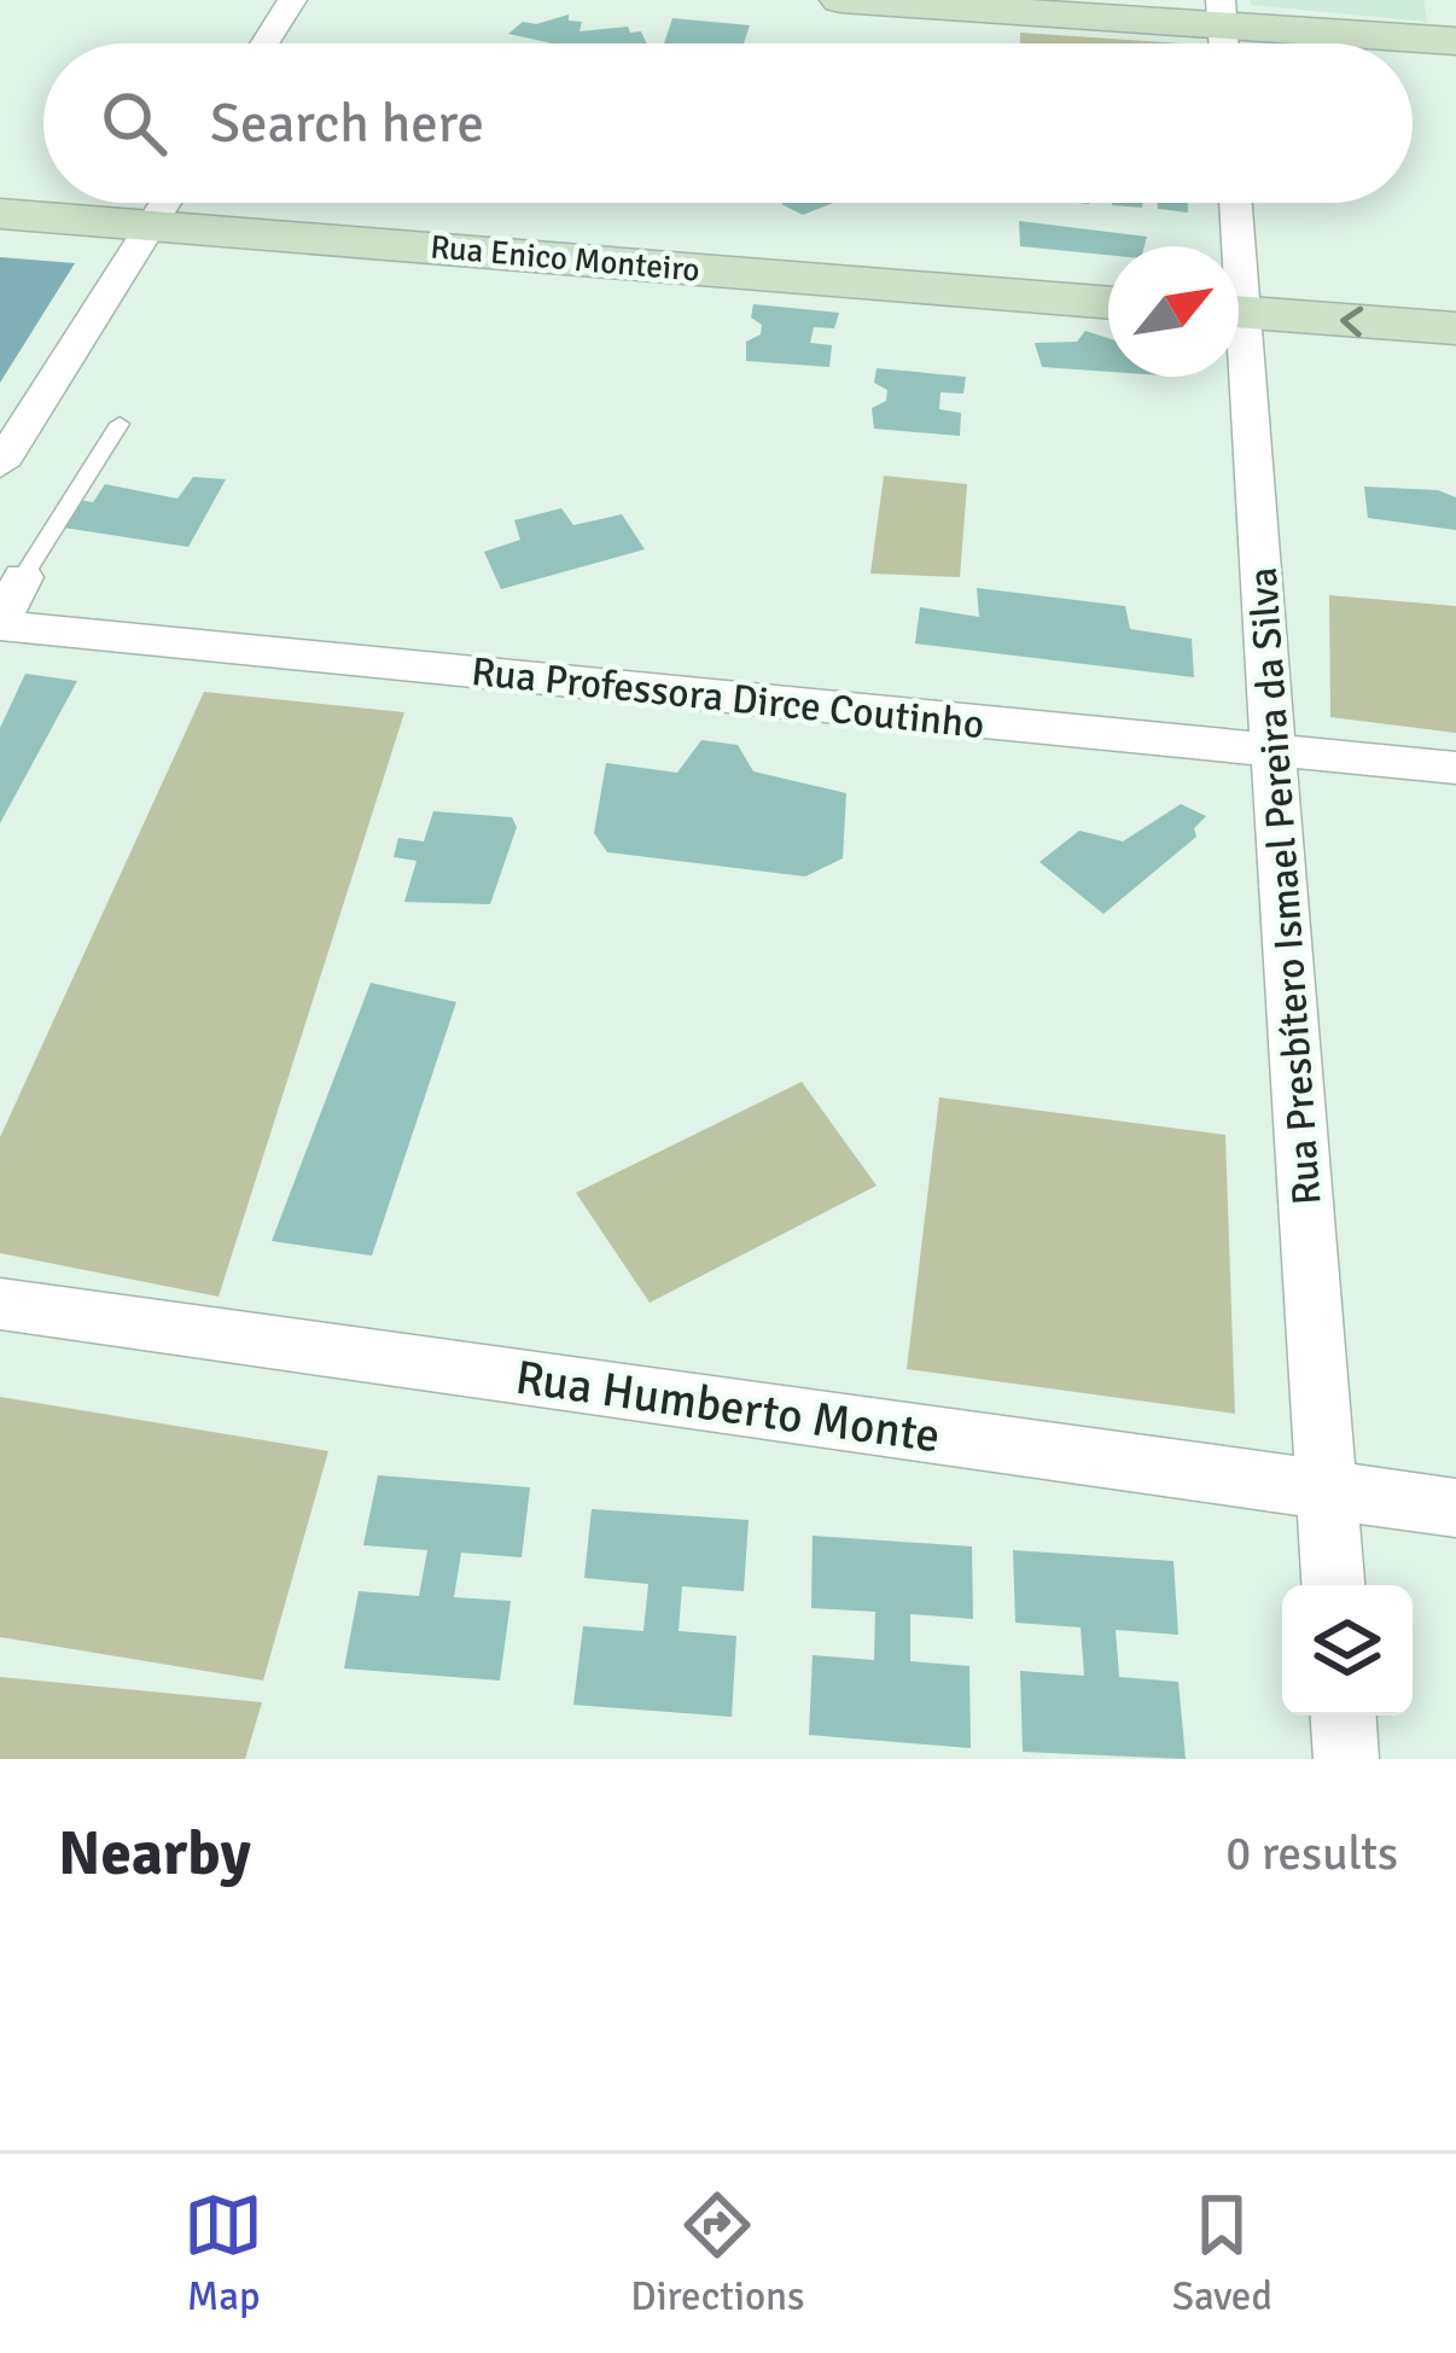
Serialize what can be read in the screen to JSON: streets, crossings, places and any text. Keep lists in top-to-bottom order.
{
  "streets": {
    "street": [
      "Rua Enico Monteiro",
      "Rua Professora Dirce Coutinho",
      "Rua Presbítero Ismael Pereira da Silva",
      "Rua Humberto Monte"
    ]
  },
  "crossings": [
    ["Rua Professora Dirce Coutinho", "Rua Presbítero Ismael Pereira da Silva"],
    ["Rua Presbítero Ismael Pereira da Silva", "Rua Humberto Monte"]
  ],
  "north": "top right",
  "page": {
    "search": "Search here",
    "heading": ["Nearby", "0 results"],
    "nav": ["Map", "Directions", "Saved"]
  }
}
